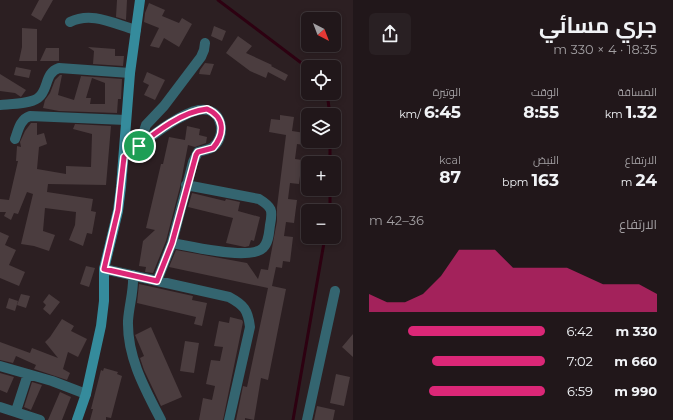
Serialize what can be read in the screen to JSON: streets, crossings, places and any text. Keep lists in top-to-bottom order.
{
  "north": "bottom right",
  "page": {
    "heading": ["جري مسائي", "18:35 · 4 × 330 m"],
    "map_buttons": ["+", "−"],
    "stats": [
      ["المسافة", "1.32 km"],
      ["الوقت", "8:55"],
      ["الوتيرة", "6:45 /km"],
      ["الارتفاع", "24 m"],
      ["النبض", "163 bpm"],
      ["kcal", "87"]
    ],
    "chart": ["الارتفاع", "36–42 m"],
    "list": [
      {
        "name": "330 m",
        "note": "6:42"
      },
      {
        "name": "660 m",
        "note": "7:02"
      },
      {
        "name": "990 m",
        "note": "6:59"
      }
    ]
  }
}
